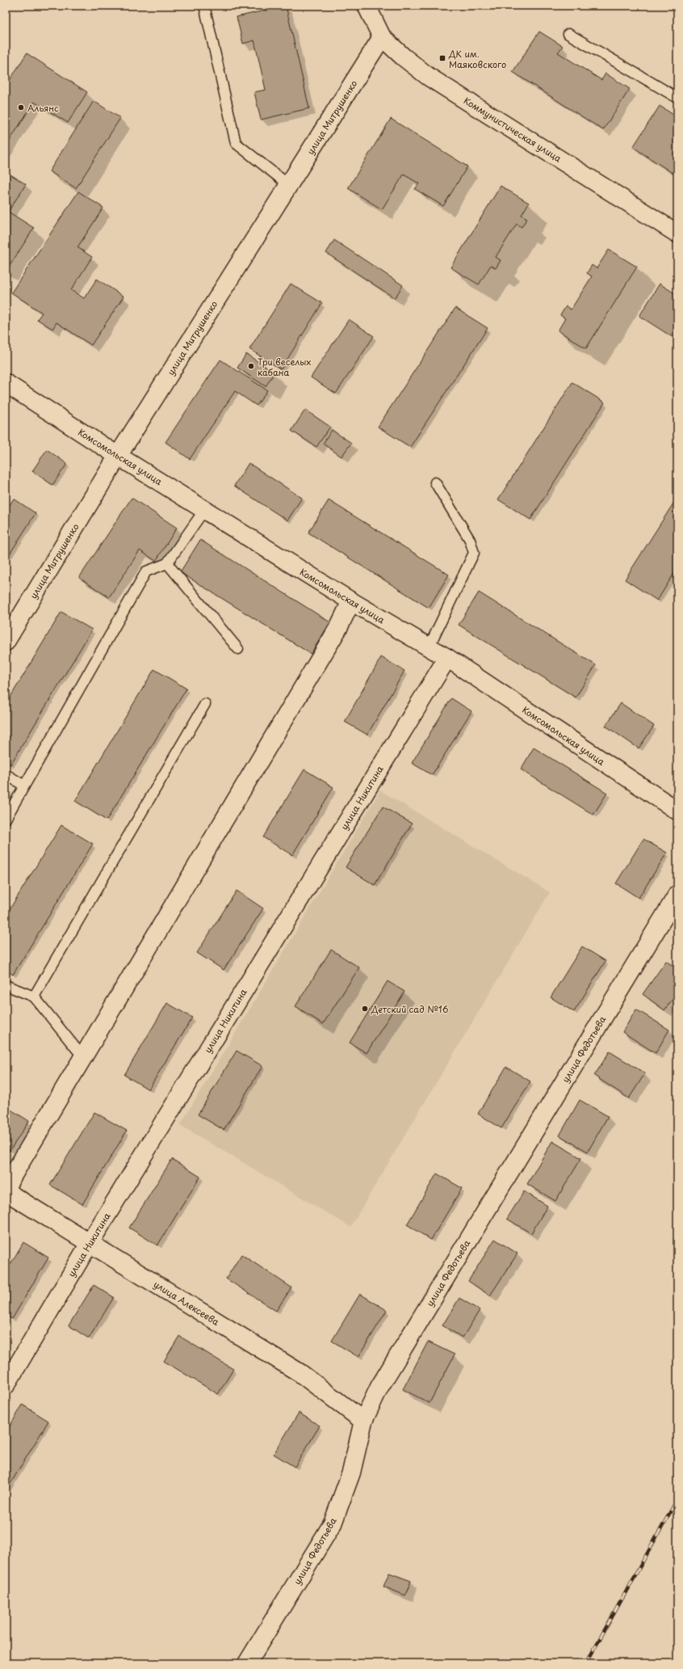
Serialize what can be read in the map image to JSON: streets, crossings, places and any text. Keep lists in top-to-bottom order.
{
  "streets": {
    "street": [
      "улица Митрушенко",
      "Коммунистическая улица",
      "Комсомольская улица",
      "улица Никитина",
      "улица Федотьева",
      "улица Алексеева"
    ]
  },
  "crossings": [
    ["улица Митрушенко", "Коммунистическая улица"],
    ["улица Митрушенко", "Комсомольская улица"],
    ["Комсомольская улица", "улица Никитина"],
    ["улица Никитина", "улица Алексеева"],
    ["улица Федотьева", "улица Алексеева"]
  ],
  "places": {
    "transit": ["ДК им. Маяковского"],
    "other": ["Альянс", "Три веселых кабана", "Детский сад №16"]
  }
}
